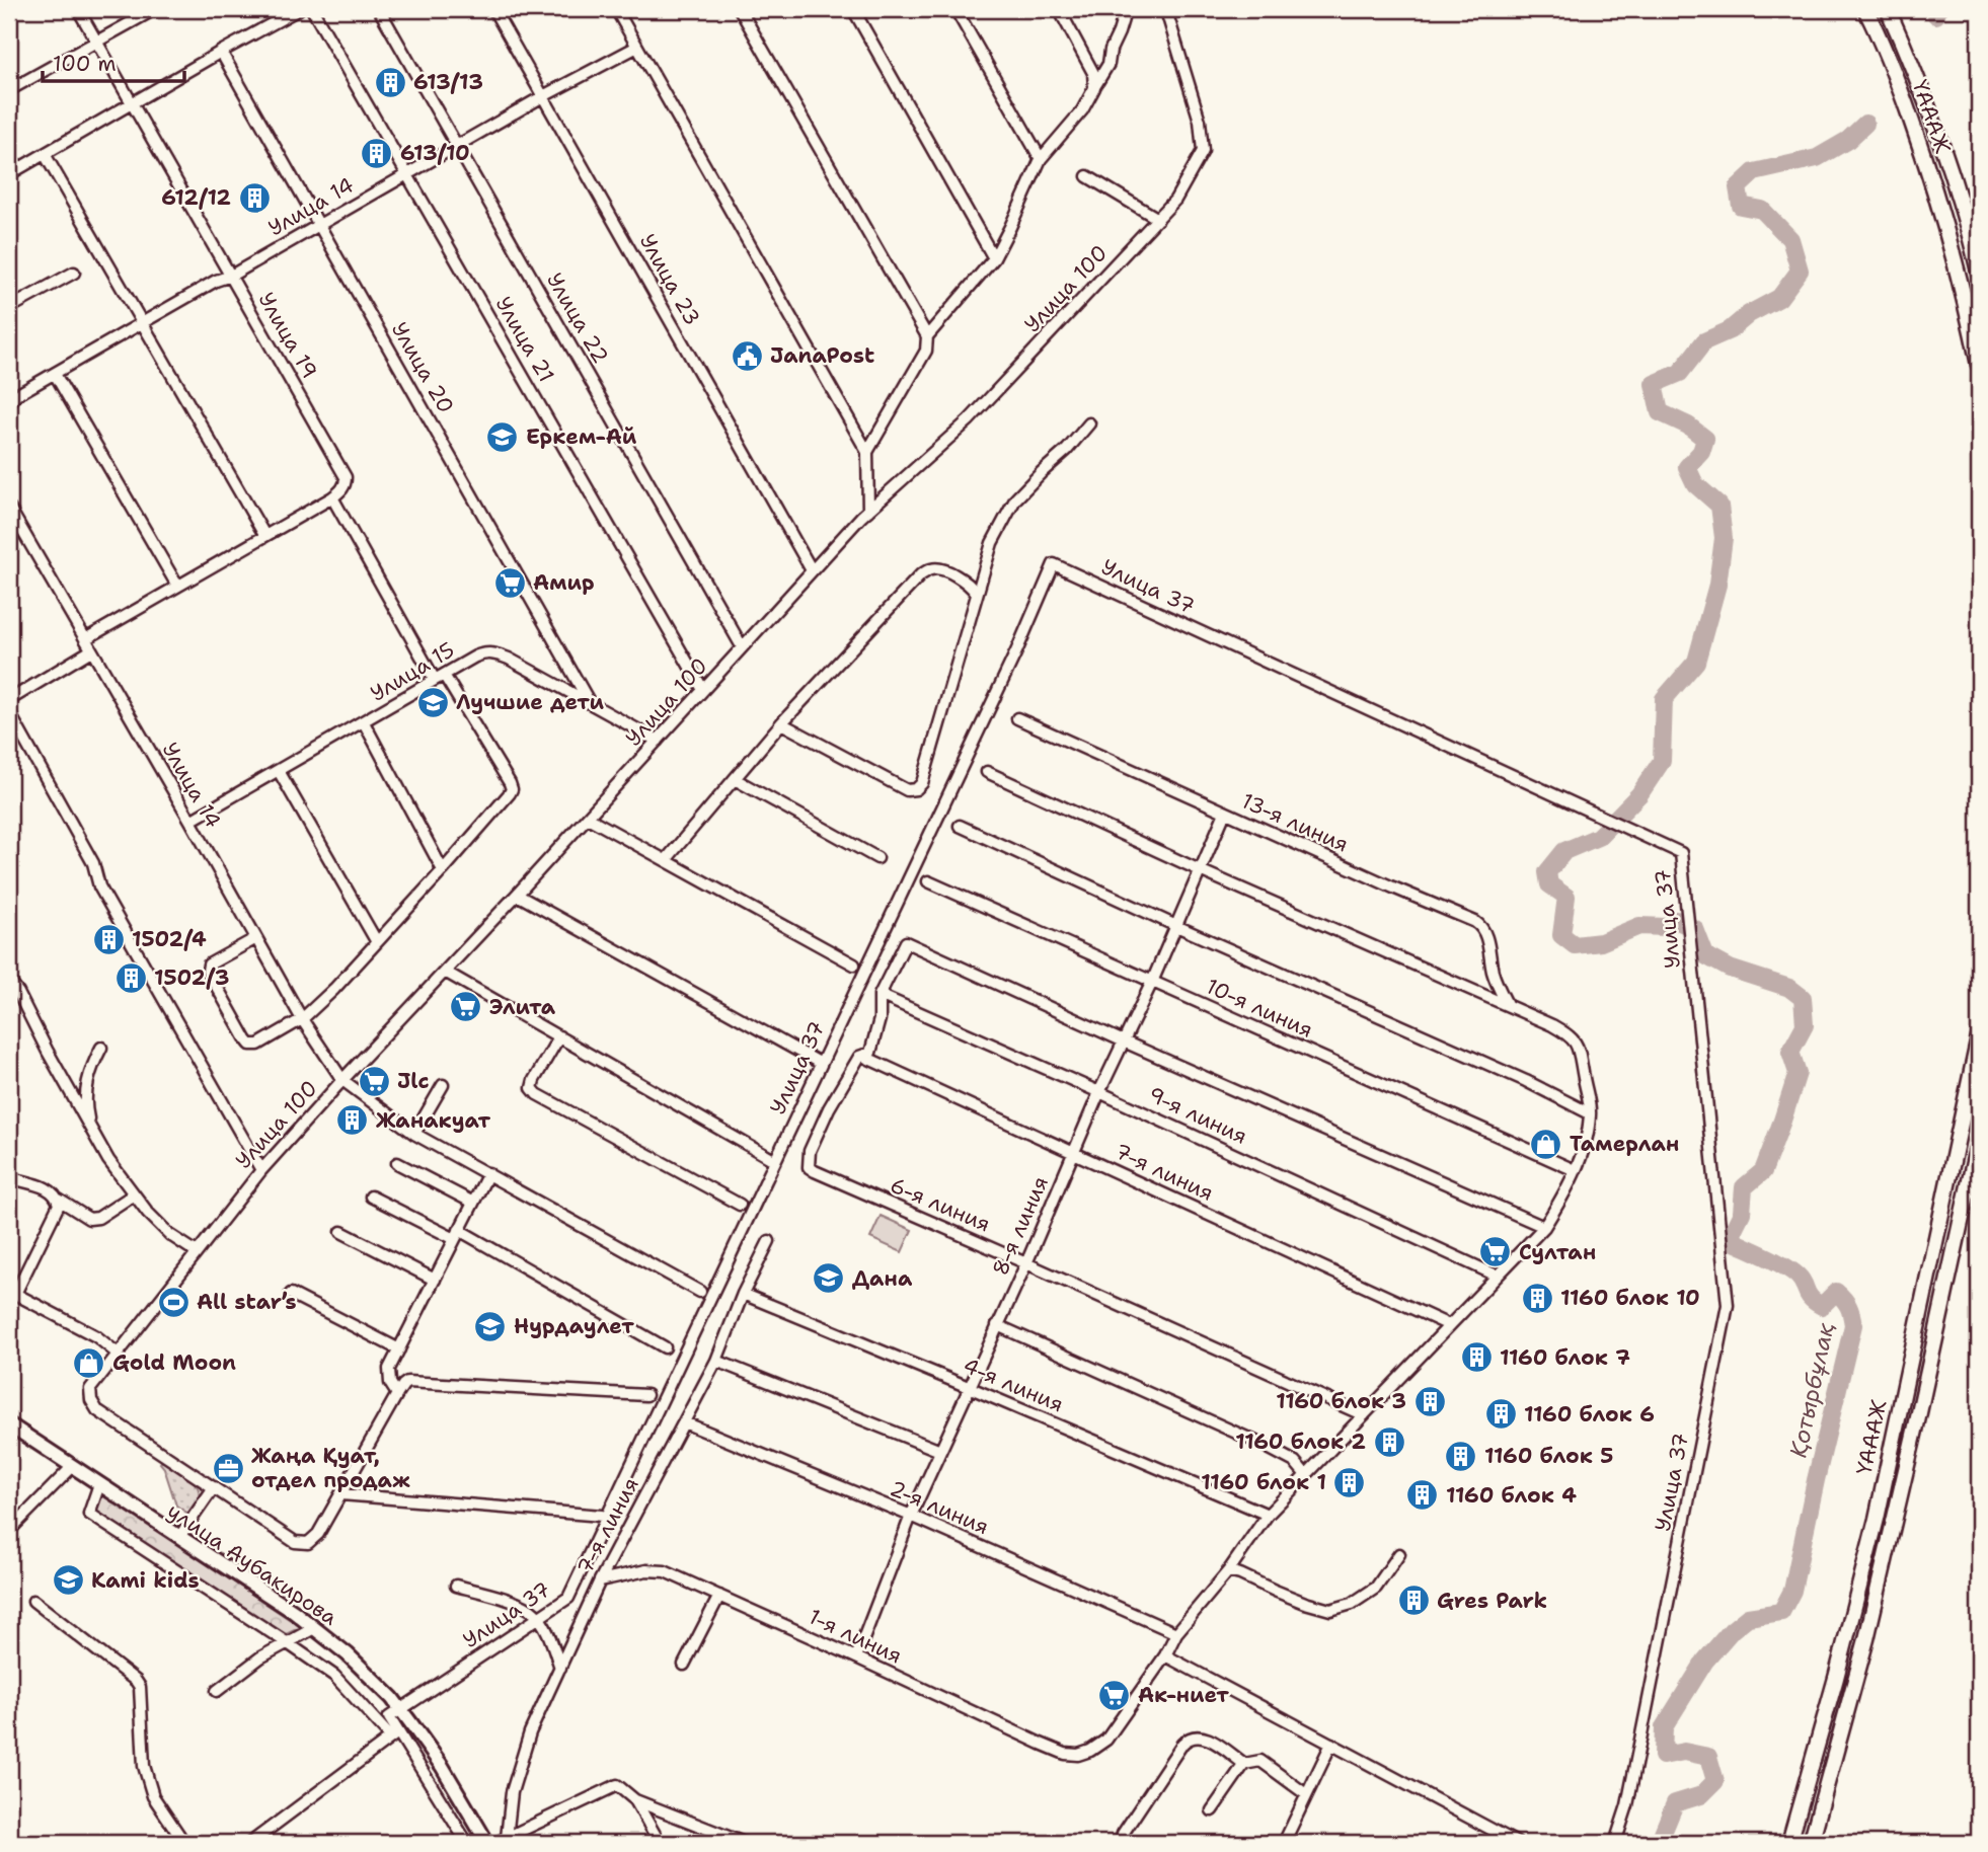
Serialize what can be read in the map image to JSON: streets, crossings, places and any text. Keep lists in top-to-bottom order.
{
  "streets": {
    "highway": ["ҮАААЖ"],
    "main road": ["улица Аубакирова"],
    "street": [
      "Улица 14",
      "Улица 23",
      "Улица 100",
      "Улица 22",
      "Улица 19",
      "Улица 21",
      "Улица 20",
      "Улица 37",
      "Улица 15",
      "13-я линия",
      "10-я линия",
      "9-я линия",
      "7-я линия",
      "6-я линия",
      "8-я линия",
      "4-я линия",
      "2-я линия",
      "1-я линия"
    ]
  },
  "crossings": [
    ["Улица 14", "Улица 23"],
    ["Улица 14", "Улица 100"],
    ["Улица 14", "Улица 22"],
    ["Улица 14", "Улица 19"],
    ["Улица 14", "Улица 21"],
    ["Улица 14", "Улица 20"],
    ["Улица 14", "Улица 15"],
    ["Улица 23", "Улица 100"],
    ["Улица 100", "Улица 22"],
    ["Улица 100", "Улица 21"],
    ["Улица 100", "Улица 15"],
    ["Улица 20", "Улица 15"],
    ["13-я линия", "8-я линия"],
    ["10-я линия", "8-я линия"],
    ["9-я линия", "6-я линия"],
    ["9-я линия", "8-я линия"],
    ["7-я линия", "6-я линия"],
    ["7-я линия", "8-я линия"],
    ["7-я линия", "4-я линия"],
    ["7-я линия", "2-я линия"],
    ["7-я линия", "1-я линия"],
    ["6-я линия", "8-я линия"],
    ["8-я линия", "4-я линия"],
    ["8-я линия", "2-я линия"],
    ["8-я линия", "1-я линия"]
  ],
  "water": ["Қотырбұлақ"],
  "places": {
    "building": [
      "613/13",
      "613/10",
      "612/12",
      "1502/4",
      "1502/3",
      "Жанакуат",
      "1160 блок 10",
      "1160 блок 7",
      "1160 блок 3",
      "1160 блок 6",
      "1160 блок 2",
      "1160 блок 5",
      "1160 блок 1",
      "1160 блок 4",
      "Gres Park"
    ],
    "public building": ["JanaPost"],
    "school or university": [
      "Еркем-Ай",
      "Лучшие дети",
      "Дана",
      "Нурдаулет",
      "Kami kids"
    ],
    "supermarket": [
      "Амир",
      "Элита",
      "Jlc",
      "Султан",
      "Ак-ниет"
    ],
    "shop": ["Тамерлан", "Gold Moon"],
    "sports": ["All star’s"],
    "office": ["Жаңа Қуат, отдел продаж"]
  },
  "scale_bar": "100 m"
}
